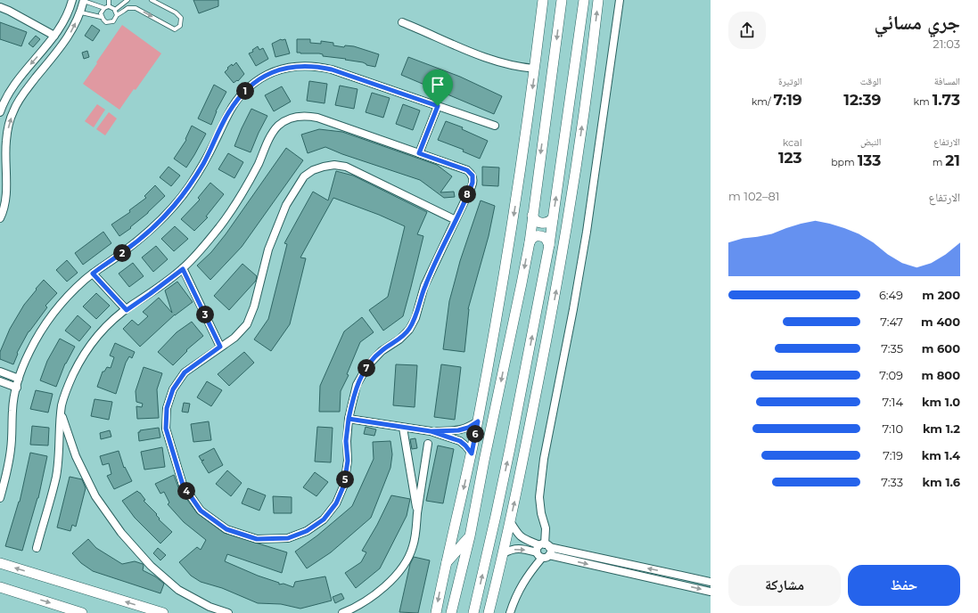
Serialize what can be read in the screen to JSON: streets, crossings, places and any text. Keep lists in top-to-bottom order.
{
  "page": {
    "heading": ["جري مسائي", "21:03"],
    "stats": [
      ["المسافة", "1.73 km"],
      ["الوقت", "12:39"],
      ["الوتيرة", "7:19 /km"],
      ["الارتفاع", "21 m"],
      ["النبض", "133 bpm"],
      ["kcal", "123"]
    ],
    "pins": [
      "1",
      "8",
      "2",
      "3",
      "7",
      "6",
      "5",
      "4"
    ],
    "chart": ["الارتفاع", "81–102 m"],
    "list": [
      {
        "name": "200 m",
        "note": "6:49"
      },
      {
        "name": "400 m",
        "note": "7:47"
      },
      {
        "name": "600 m",
        "note": "7:35"
      },
      {
        "name": "800 m",
        "note": "7:09"
      },
      {
        "name": "1.0 km",
        "note": "7:14"
      },
      {
        "name": "1.2 km",
        "note": "7:10"
      },
      {
        "name": "1.4 km",
        "note": "7:19"
      },
      {
        "name": "1.6 km",
        "note": "7:33"
      }
    ],
    "buttons": ["حفظ", "مشاركة"]
  }
}
